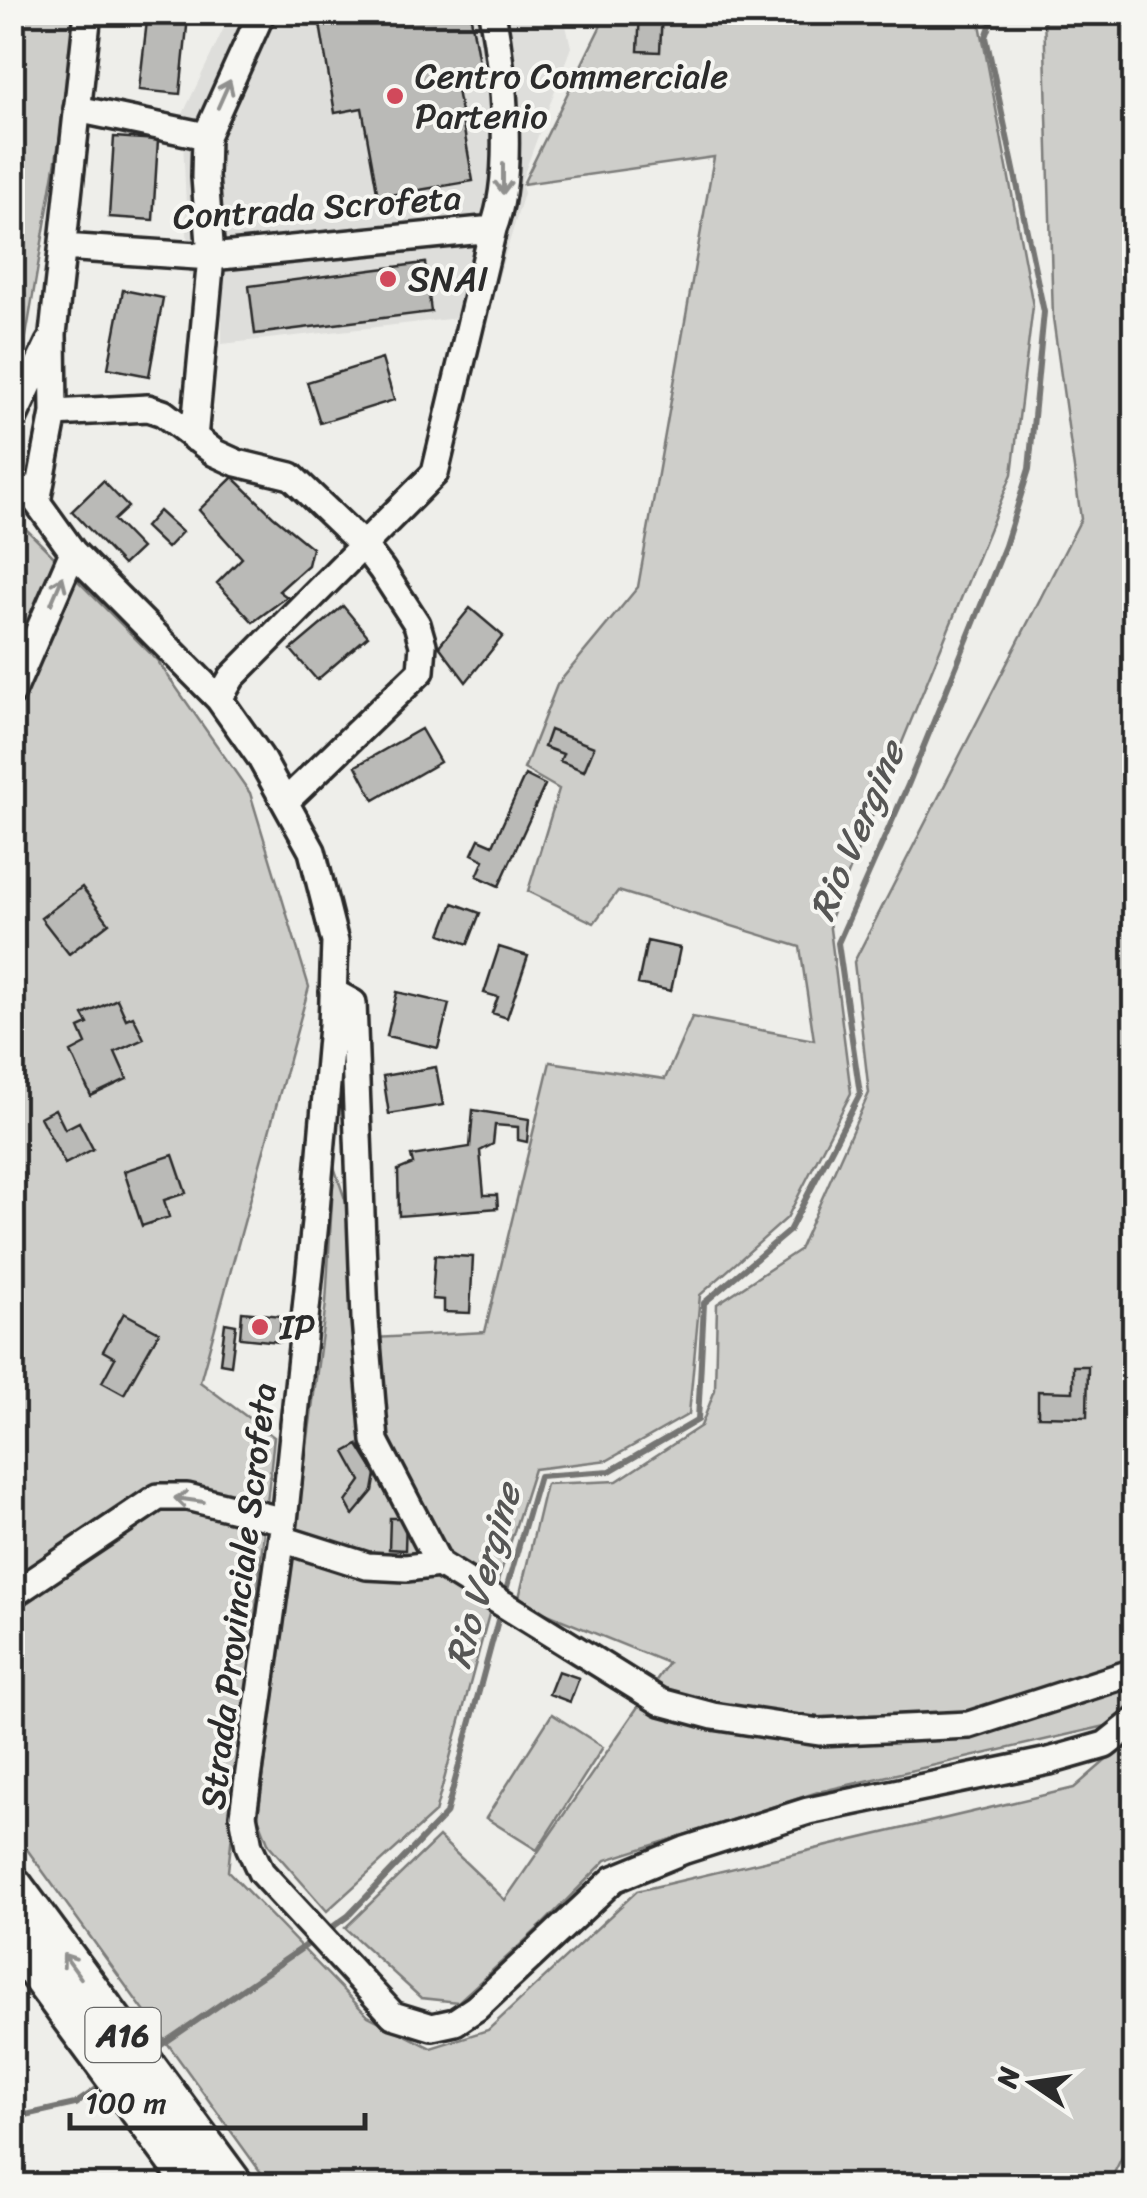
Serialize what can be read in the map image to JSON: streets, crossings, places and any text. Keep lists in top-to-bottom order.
{
  "streets": {
    "highway": ["A16"],
    "street": ["Contrada Scrofeta", "Strada Provinciale Scrofeta"]
  },
  "crossings": [
    ["Contrada Scrofeta", "Strada Provinciale Scrofeta"]
  ],
  "water": ["Rio Vergine"],
  "places": ["Centro Commerciale Partenio", "SNAI", "IP"],
  "scale_bar": "100 m",
  "north": "left"
}
